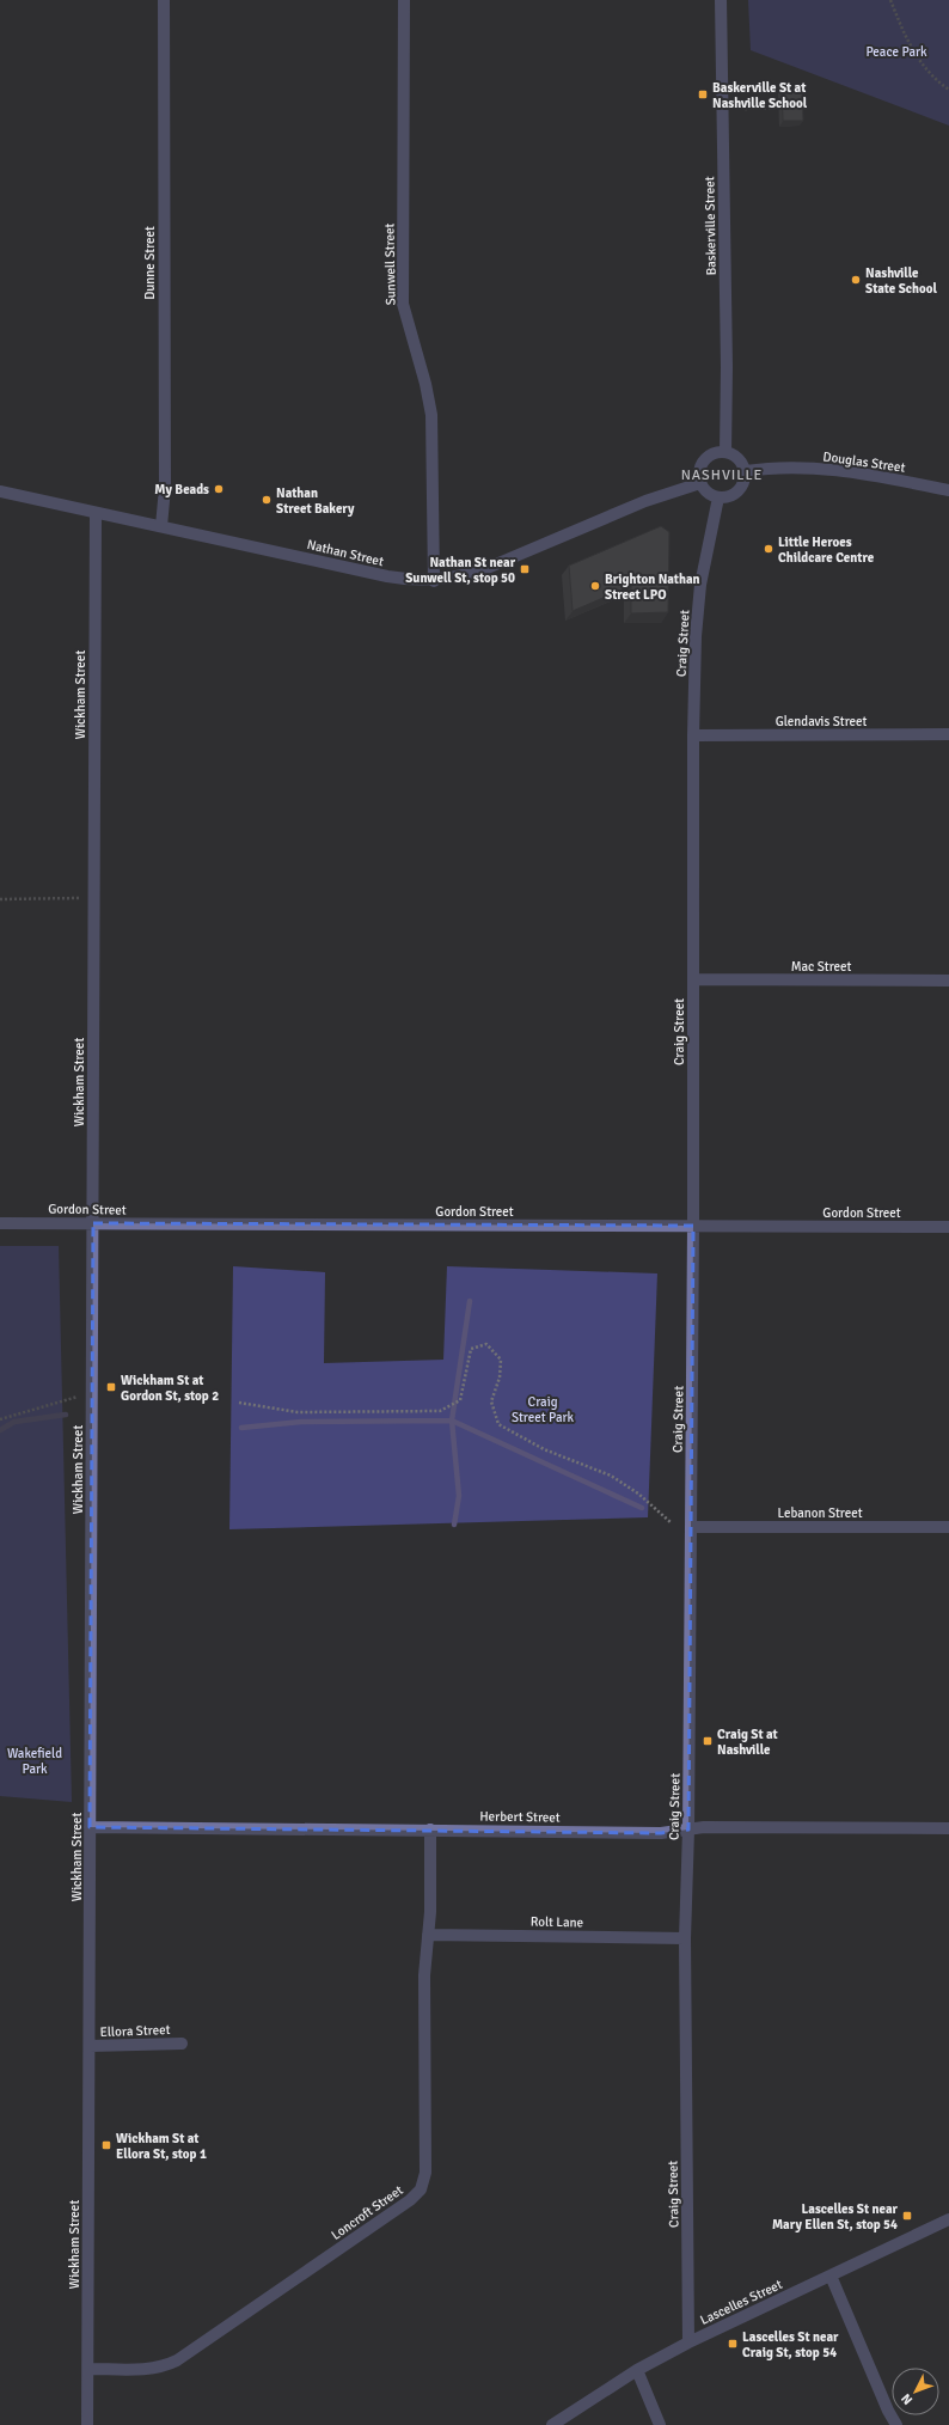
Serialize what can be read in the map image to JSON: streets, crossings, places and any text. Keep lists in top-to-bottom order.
{
  "streets": {
    "street": [
      "Baskerville Street",
      "Dunne Street",
      "Sunwell Street",
      "Douglas Street",
      "Nathan Street",
      "Craig Street",
      "Wickham Street",
      "Glendavis Street",
      "Mac Street",
      "Gordon Street",
      "Lebanon Street",
      "Herbert Street",
      "Rolt Lane",
      "Ellora Street",
      "Loncroft Street",
      "Lascelles Street"
    ]
  },
  "crossings": [
    ["Baskerville Street", "Douglas Street"],
    ["Baskerville Street", "Nathan Street"],
    ["Baskerville Street", "Craig Street"],
    ["Dunne Street", "Nathan Street"],
    ["Sunwell Street", "Nathan Street"],
    ["Douglas Street", "Nathan Street"],
    ["Douglas Street", "Craig Street"],
    ["Nathan Street", "Craig Street"],
    ["Nathan Street", "Wickham Street"],
    ["Craig Street", "Glendavis Street"],
    ["Craig Street", "Mac Street"],
    ["Craig Street", "Gordon Street"],
    ["Craig Street", "Lebanon Street"],
    ["Craig Street", "Herbert Street"],
    ["Craig Street", "Rolt Lane"],
    ["Craig Street", "Lascelles Street"],
    ["Wickham Street", "Gordon Street"],
    ["Wickham Street", "Herbert Street"],
    ["Wickham Street", "Ellora Street"],
    ["Wickham Street", "Loncroft Street"],
    ["Herbert Street", "Loncroft Street"],
    ["Rolt Lane", "Loncroft Street"]
  ],
  "districts": ["NASHVILLE"],
  "parks": ["Peace Park", "Craig Street Park", "Wakefield Park"],
  "places": {
    "transit": [
      "Baskerville St at Nashville School",
      "Nathan St near Sunwell St, stop 50",
      "Wickham St at Gordon St, stop 2",
      "Craig St at Nashville",
      "Wickham St at Ellora St, stop 1",
      "Lascelles St near Mary Ellen St, stop 54",
      "Lascelles St near Craig St, stop 54"
    ],
    "other": [
      "Nashville State School",
      "My Beads",
      "Nathan Street Bakery",
      "Little Heroes Childcare Centre",
      "Brighton Nathan Street LPO"
    ]
  },
  "north": "bottom left"
}
